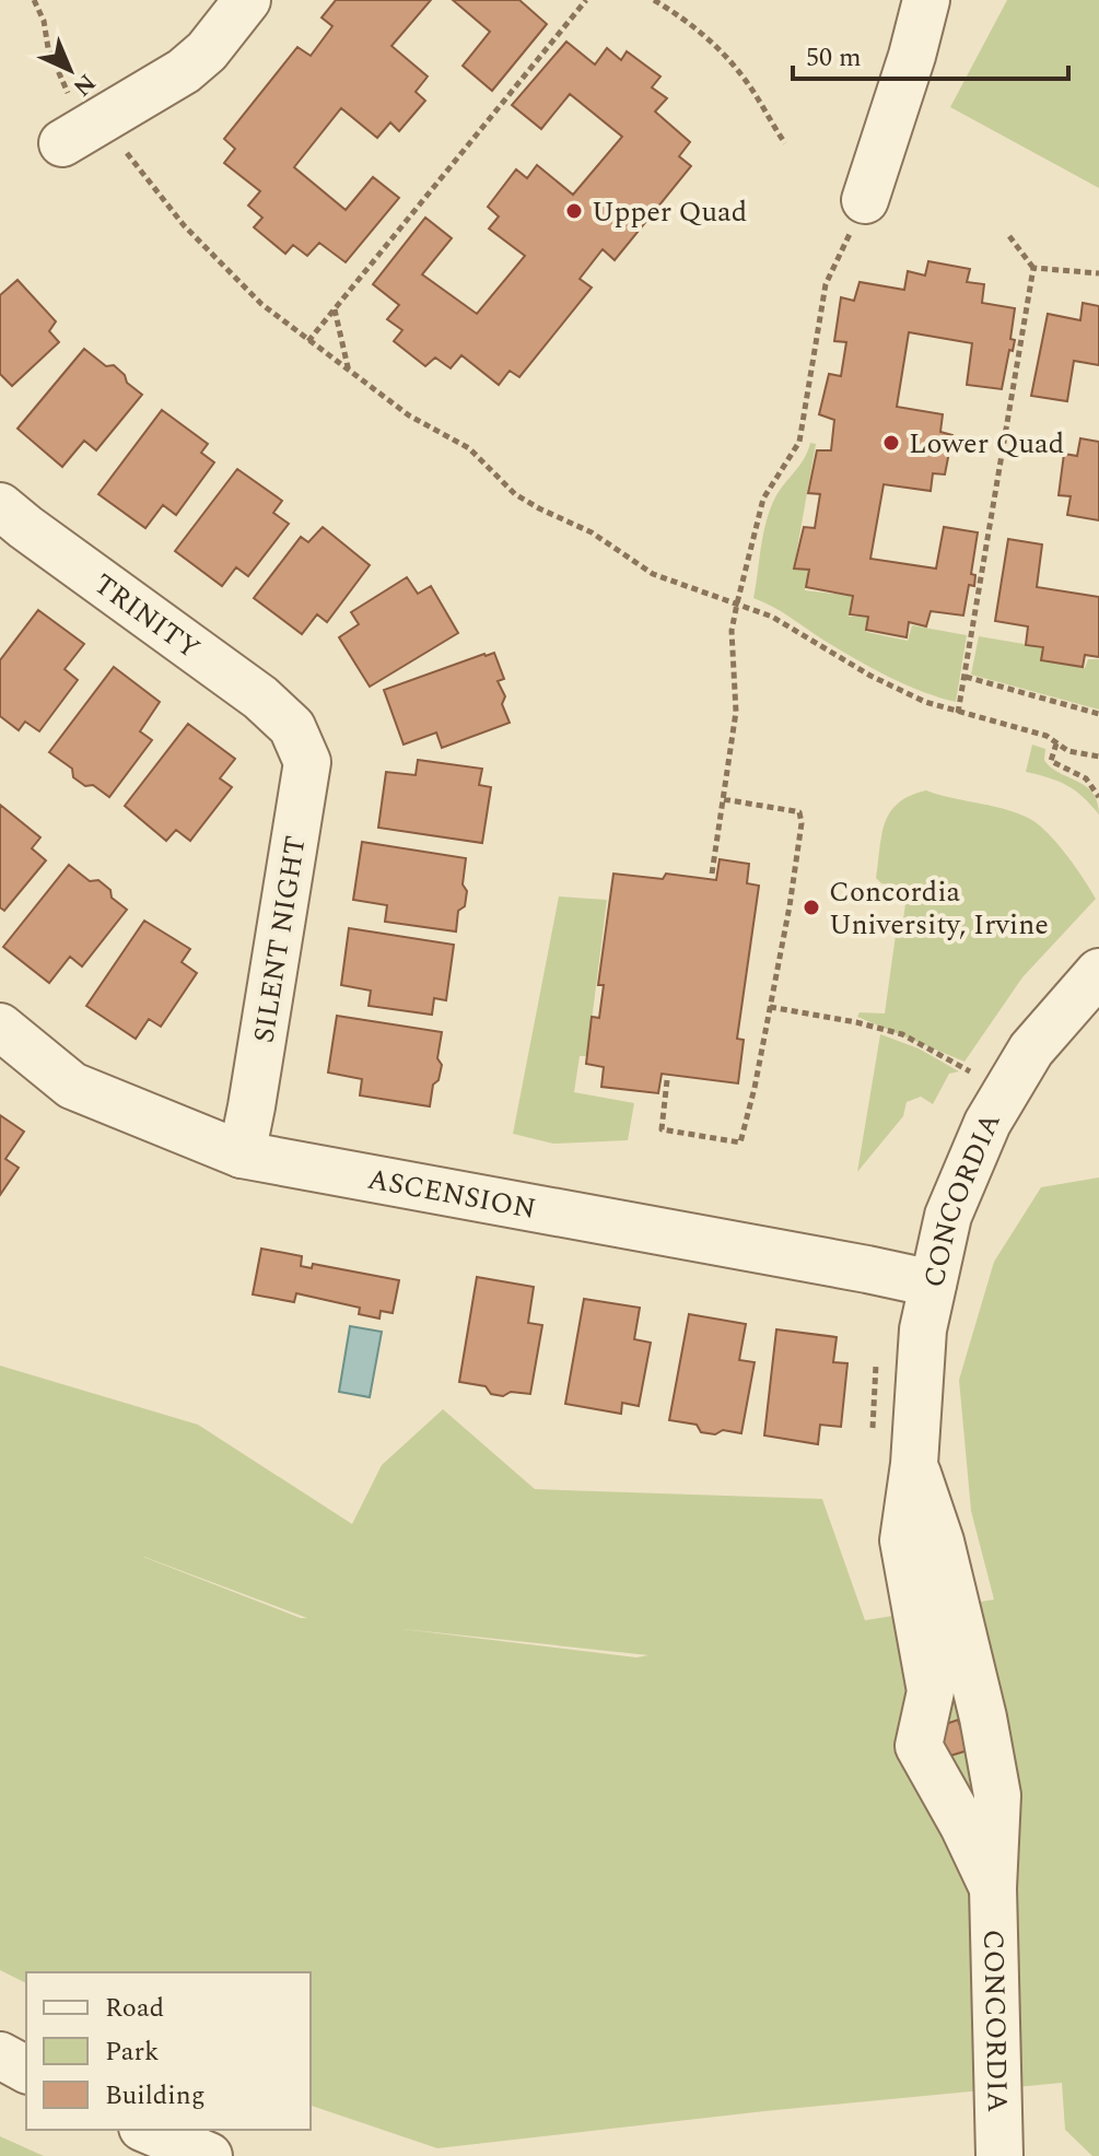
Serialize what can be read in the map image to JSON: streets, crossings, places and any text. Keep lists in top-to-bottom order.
{
  "streets": {
    "street": [
      "TRINITY",
      "SILENT NIGHT",
      "ASCENSION",
      "CONCORDIA"
    ]
  },
  "crossings": [
    ["TRINITY", "SILENT NIGHT"],
    ["SILENT NIGHT", "ASCENSION"],
    ["ASCENSION", "CONCORDIA"]
  ],
  "places": ["Upper Quad", "Lower Quad", "Concordia University, Irvine"],
  "legend": ["Road", "Park", "Building"],
  "scale_bar": "50 m",
  "north": "bottom right"
}
